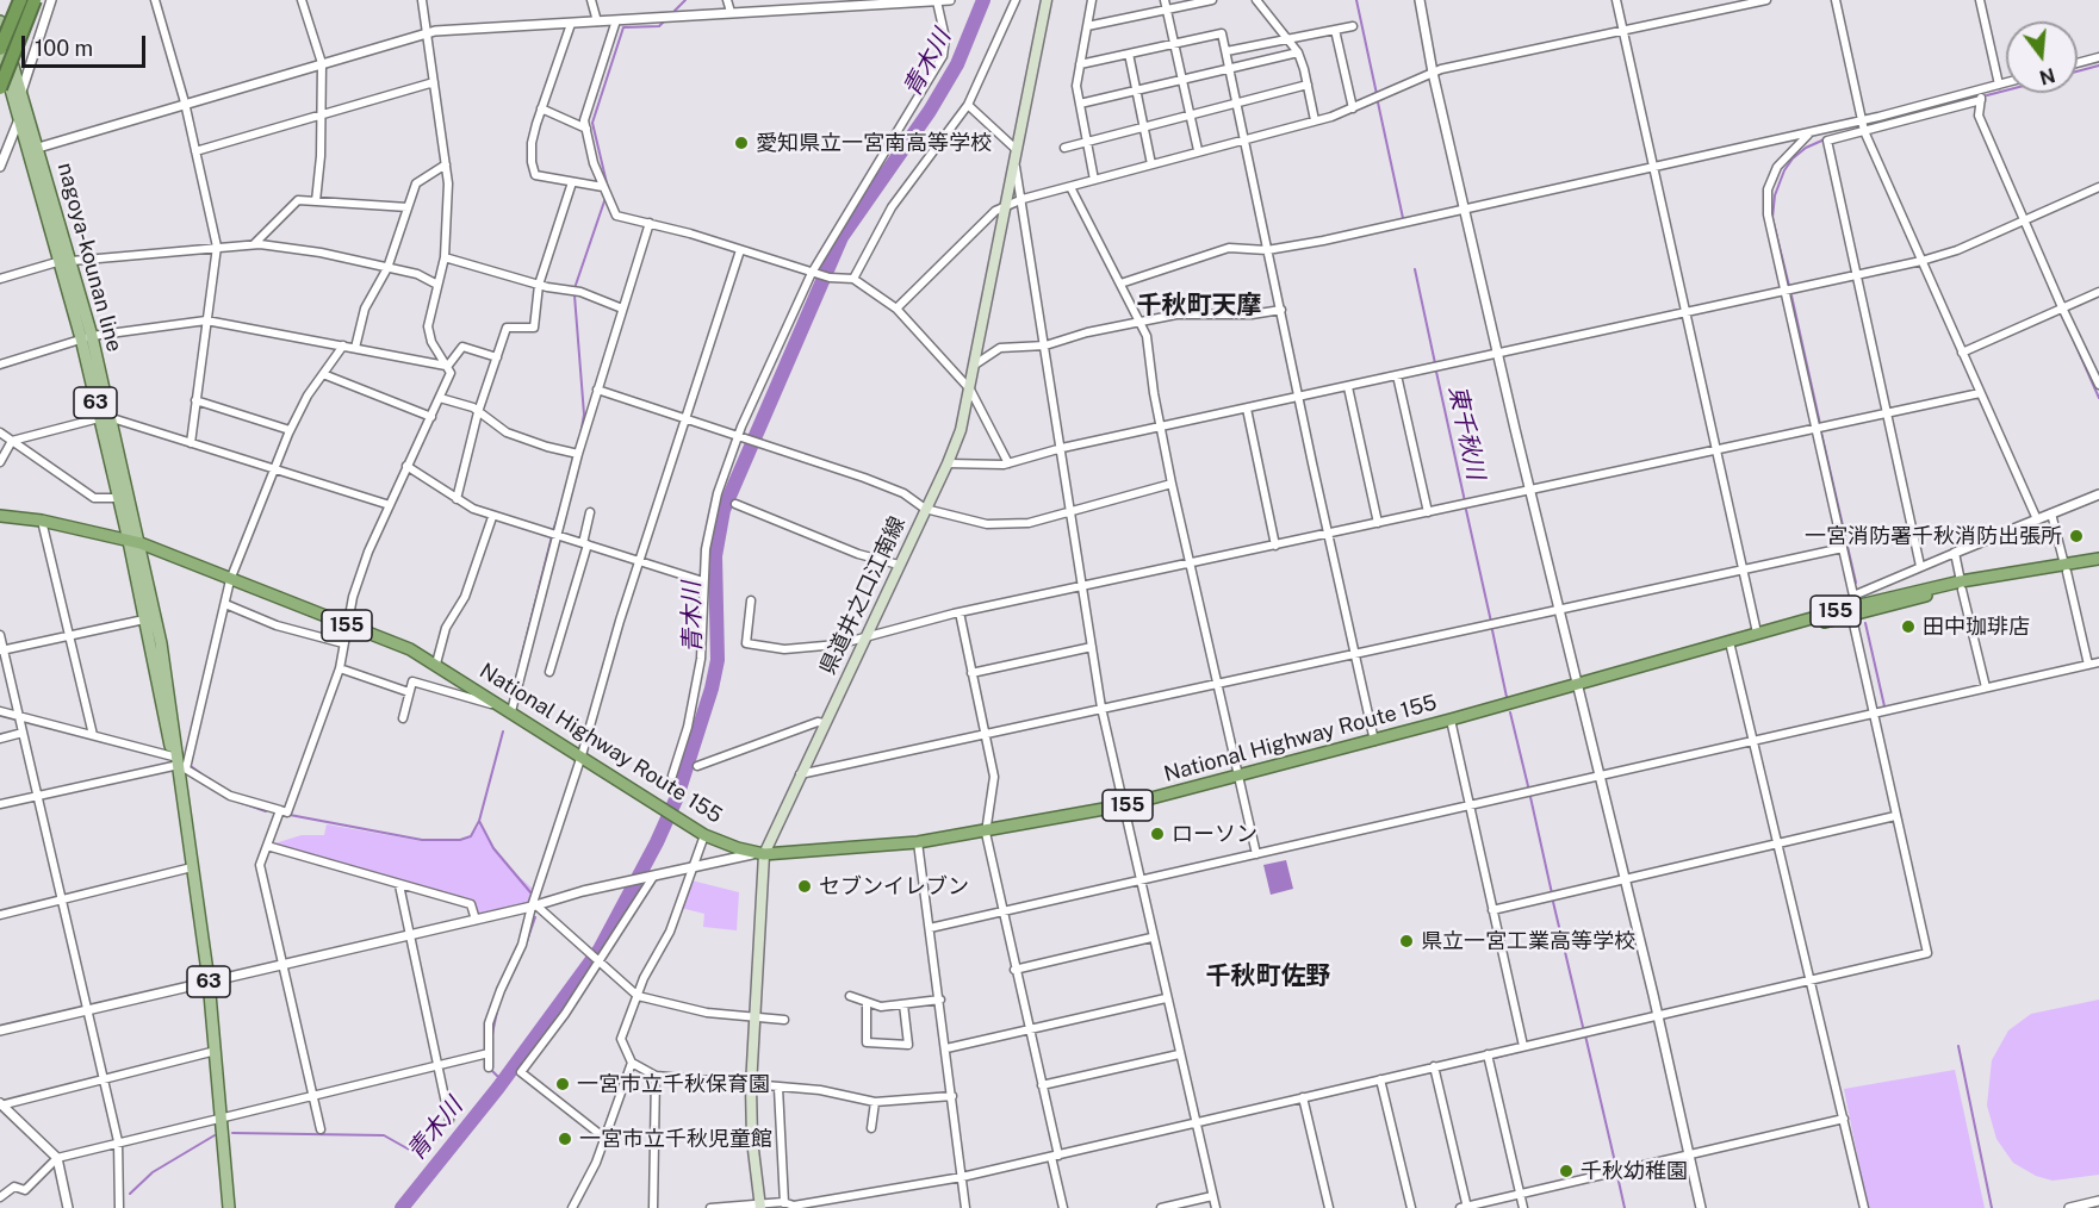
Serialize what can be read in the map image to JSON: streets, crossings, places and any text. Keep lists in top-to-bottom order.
{
  "streets": {
    "highway": ["155", "National Highway Route 155"],
    "main road": ["nagoya-kounan line", "63", "県道井之口江南線"]
  },
  "crossings": [
    ["nagoya-kounan line", "National Highway Route 155"],
    ["県道井之口江南線", "National Highway Route 155"]
  ],
  "districts": ["千秋町天摩", "千秋町佐野"],
  "water": ["青木川", "東千秋川"],
  "places": [
    "愛知県立一宮南高等学校",
    "一宮消防署千秋消防出張所",
    "田中珈琲店",
    "ローソン",
    "セブンイレブン",
    "県立一宮工業高等学校",
    "一宮市立千秋保育園",
    "一宮市立千秋児童館",
    "千秋幼稚園"
  ],
  "scale_bar": "100 m",
  "north": "bottom"
}
